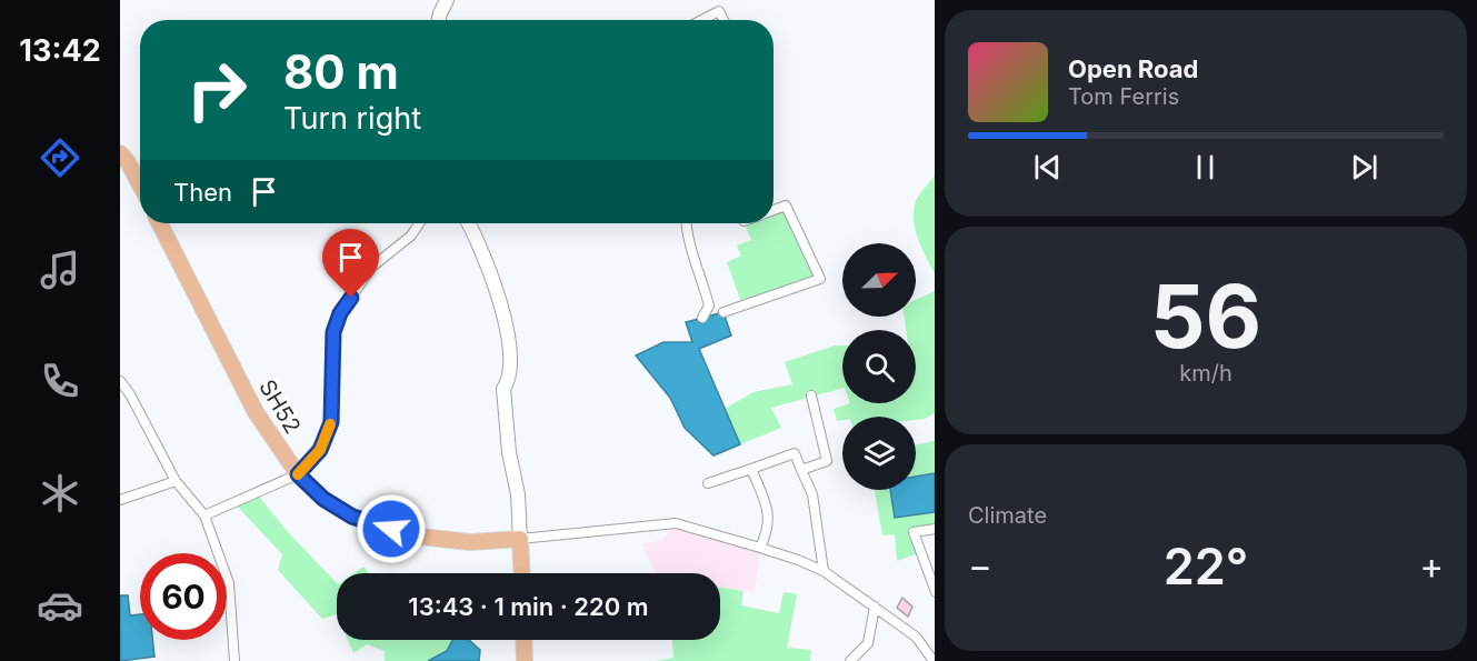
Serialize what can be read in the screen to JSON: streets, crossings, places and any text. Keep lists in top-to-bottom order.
{
  "streets": {
    "main road": ["SH52"]
  },
  "north": "top right",
  "page": {
    "tabs": "13:42",
    "turn": ["80 m", "Turn right"],
    "song": ["Open Road", "Tom Ferris"],
    "then": "Then",
    "tile": [
      ["56", "km/h"],
      "Climate"
    ],
    "heat": ["−", "22°", "+"],
    "limit": "60",
    "trip": "13:43 · 1 min · 220 m"
  }
}
